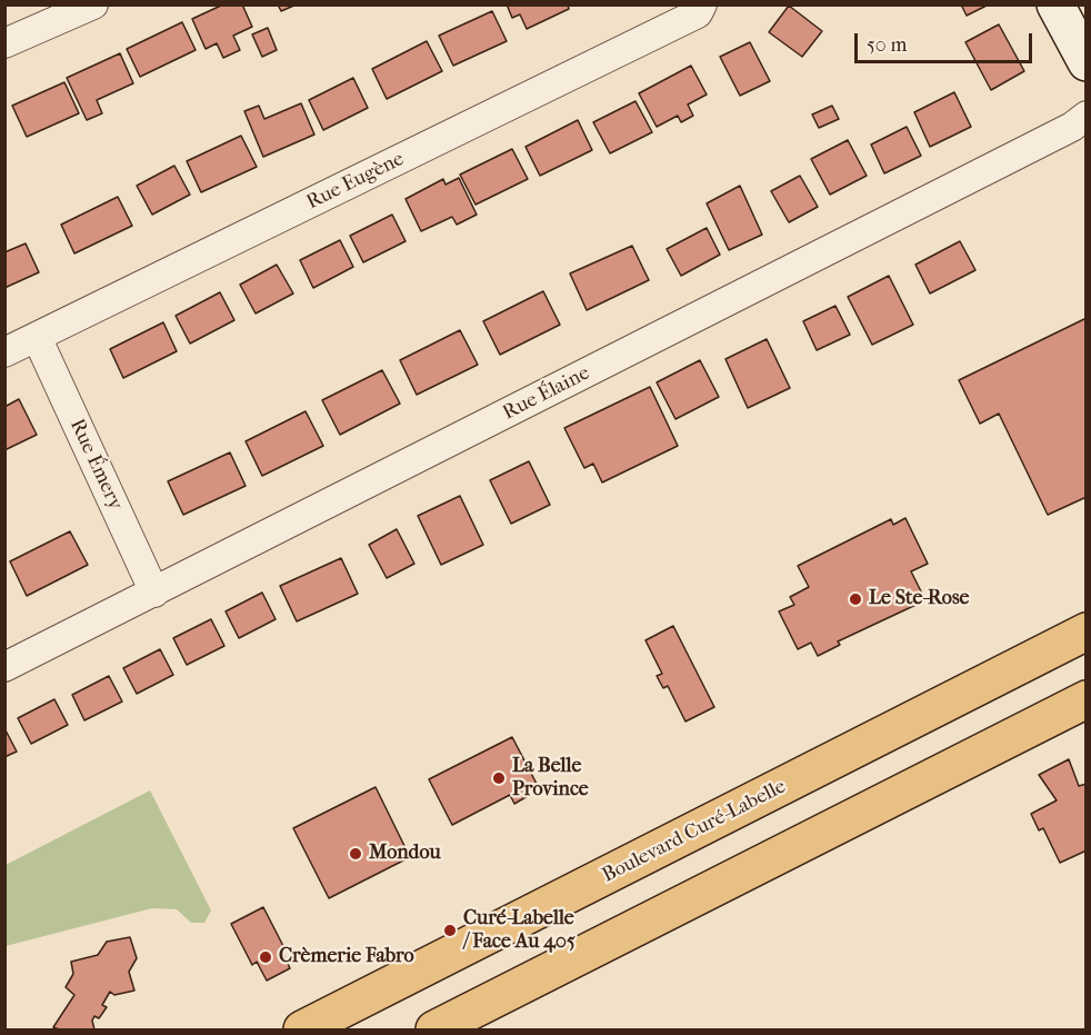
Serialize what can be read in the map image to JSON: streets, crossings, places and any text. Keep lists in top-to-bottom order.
{
  "streets": {
    "main road": ["Boulevard Curé-Labelle"],
    "street": ["Rue Eugène", "Rue Élaine", "Rue Émery"]
  },
  "crossings": [
    ["Rue Eugène", "Rue Émery"],
    ["Rue Élaine", "Rue Émery"]
  ],
  "places": [
    "Le Ste-Rose",
    "La Belle Province",
    "Mondou",
    "Curé-Labelle / Face Au 405",
    "Crèmerie Fabro"
  ],
  "scale_bar": "50 m"
}
